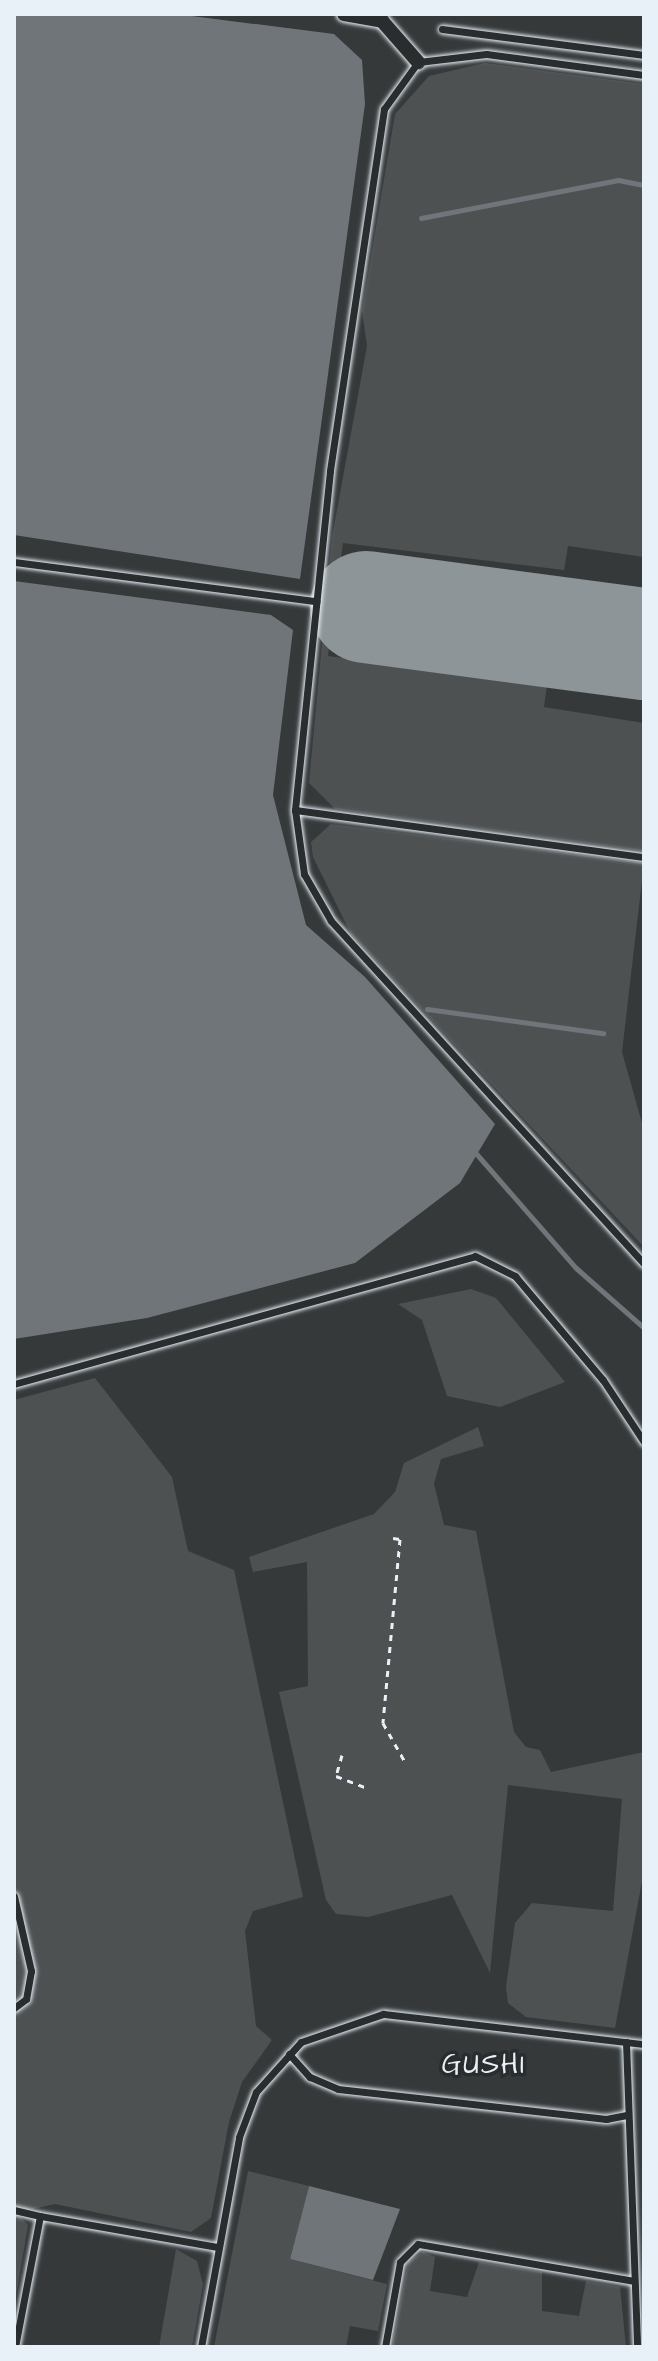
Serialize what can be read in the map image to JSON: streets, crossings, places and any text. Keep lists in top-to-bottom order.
{
  "districts": ["GUSHI"]
}
